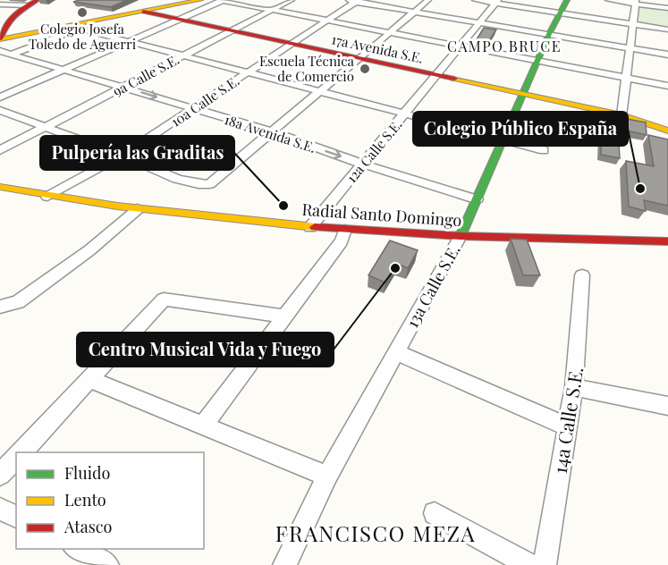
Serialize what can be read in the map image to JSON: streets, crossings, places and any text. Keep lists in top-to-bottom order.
{
  "streets": {
    "street": [
      "17a Avenida S.E.",
      "9a Calle S.E.",
      "10a Calle S.E.",
      "18a Avenida S.E.",
      "12a Calle S.E.",
      "Radial Santo Domingo",
      "13a Calle S.E.",
      "14a Calle S.E."
    ]
  },
  "crossings": [
    ["17a Avenida S.E.", "9a Calle S.E."],
    ["17a Avenida S.E.", "10a Calle S.E."],
    ["17a Avenida S.E.", "12a Calle S.E."],
    ["17a Avenida S.E.", "13a Calle S.E."],
    ["9a Calle S.E.", "18a Avenida S.E."],
    ["10a Calle S.E.", "18a Avenida S.E."],
    ["10a Calle S.E.", "Radial Santo Domingo"],
    ["18a Avenida S.E.", "12a Calle S.E."],
    ["18a Avenida S.E.", "13a Calle S.E."],
    ["12a Calle S.E.", "Radial Santo Domingo"],
    ["Radial Santo Domingo", "13a Calle S.E."]
  ],
  "districts": ["CAMPO BRUCE", "FRANCISCO MEZA"],
  "places": [
    "Colegio Josefa Toledo de Aguerri",
    "Escuela Técnica de Comercio",
    "Colegio Público España",
    "Pulpería las Graditas",
    "Centro Musical Vida y Fuego"
  ],
  "legend": ["Fluido", "Lento", "Atasco"]
}
